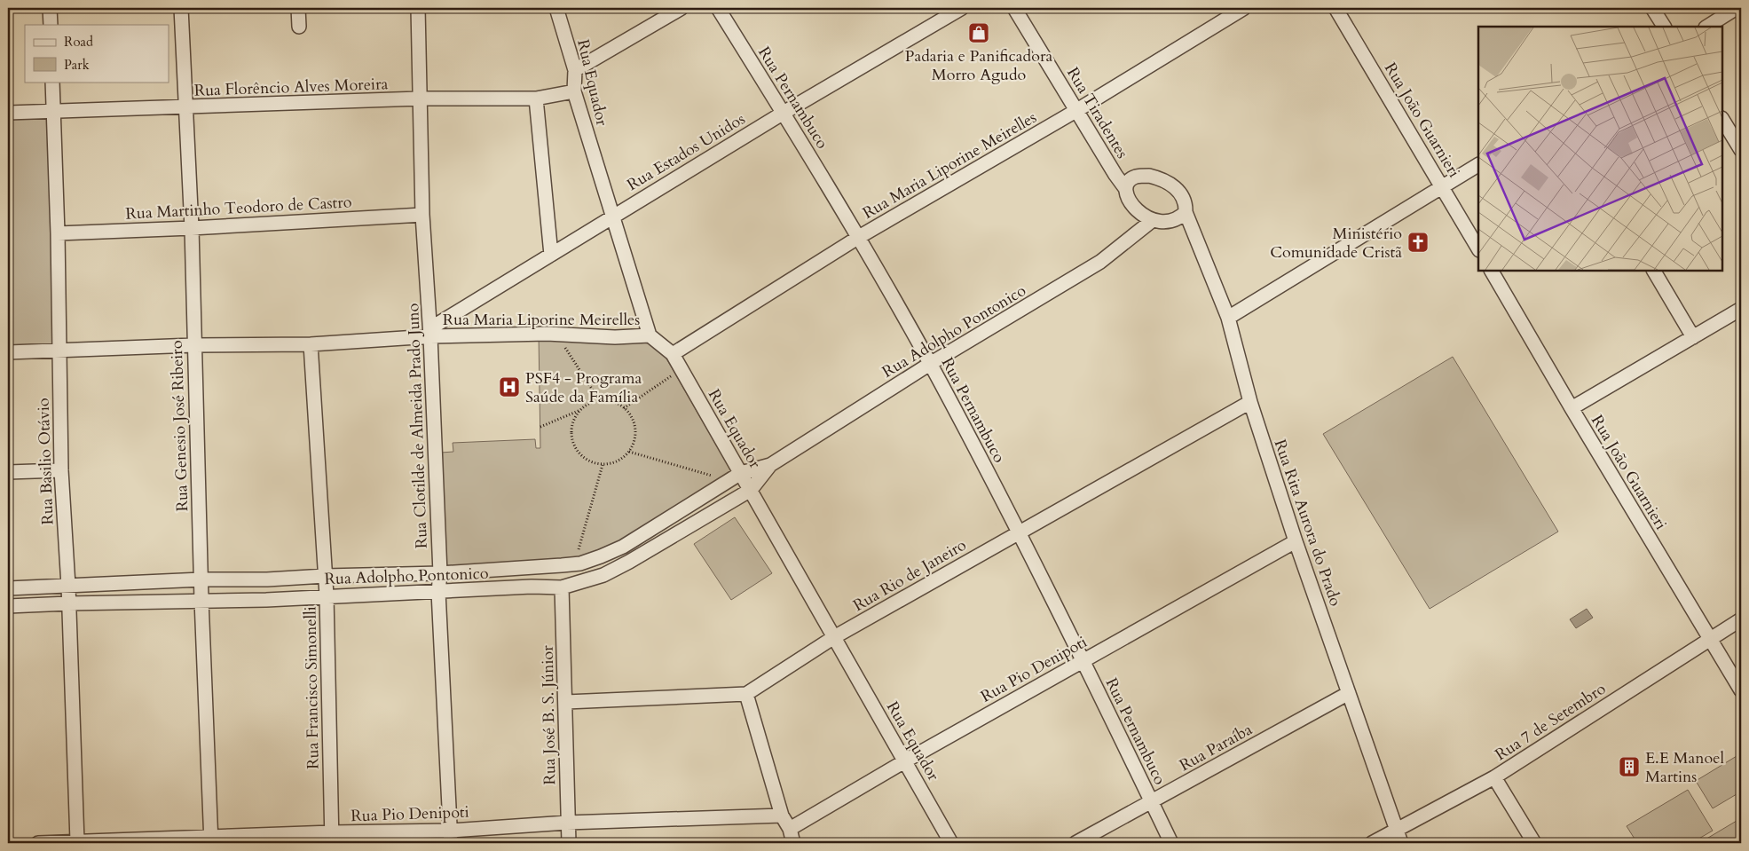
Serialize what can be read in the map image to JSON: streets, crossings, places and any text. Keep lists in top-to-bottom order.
{
  "streets": {
    "street": [
      "Rua Equador",
      "Rua Florêncio Alves Moreira",
      "Rua Pernambuco",
      "Rua Tiradentes",
      "Rua João Guarnieri",
      "Rua Estados Unidos",
      "Rua Maria Liporine Meirelles",
      "Rua Martinho Teodoro de Castro",
      "Rua Adolpho Pontonico",
      "Rua Genesio José Ribeiro",
      "Rua Clotilde de Almeida Prado Juno",
      "Rua Basilio Otávio",
      "Rua Rita Aurora do Prado",
      "Rua Rio de Janeiro",
      "Rua Pio Denipoti",
      "Rua Francisco Simonelli",
      "Rua José B. S. Júnior",
      "Rua 7 de Setembro",
      "Rua Paraíba"
    ]
  },
  "crossings": [
    ["Rua Equador", "Rua Florêncio Alves Moreira"],
    ["Rua Equador", "Rua Estados Unidos"],
    ["Rua Equador", "Rua Maria Liporine Meirelles"],
    ["Rua Equador", "Rua Adolpho Pontonico"],
    ["Rua Equador", "Rua Rio de Janeiro"],
    ["Rua Equador", "Rua Pio Denipoti"],
    ["Rua Florêncio Alves Moreira", "Rua Genesio José Ribeiro"],
    ["Rua Florêncio Alves Moreira", "Rua Clotilde de Almeida Prado Juno"],
    ["Rua Florêncio Alves Moreira", "Rua Basilio Otávio"],
    ["Rua Pernambuco", "Rua Estados Unidos"],
    ["Rua Pernambuco", "Rua Maria Liporine Meirelles"],
    ["Rua Pernambuco", "Rua Adolpho Pontonico"],
    ["Rua Pernambuco", "Rua Rio de Janeiro"],
    ["Rua Pernambuco", "Rua Pio Denipoti"],
    ["Rua Pernambuco", "Rua Paraíba"],
    ["Rua Tiradentes", "Rua Maria Liporine Meirelles"],
    ["Rua Tiradentes", "Rua Adolpho Pontonico"],
    ["Rua Tiradentes", "Rua Rita Aurora do Prado"],
    ["Rua João Guarnieri", "Rua 7 de Setembro"],
    ["Rua Estados Unidos", "Rua Maria Liporine Meirelles"],
    ["Rua Estados Unidos", "Rua Clotilde de Almeida Prado Juno"],
    ["Rua Maria Liporine Meirelles", "Rua Genesio José Ribeiro"],
    ["Rua Maria Liporine Meirelles", "Rua Clotilde de Almeida Prado Juno"],
    ["Rua Maria Liporine Meirelles", "Rua Basilio Otávio"],
    ["Rua Maria Liporine Meirelles", "Rua Francisco Simonelli"],
    ["Rua Martinho Teodoro de Castro", "Rua Genesio José Ribeiro"],
    ["Rua Martinho Teodoro de Castro", "Rua Clotilde de Almeida Prado Juno"],
    ["Rua Martinho Teodoro de Castro", "Rua Basilio Otávio"],
    ["Rua Adolpho Pontonico", "Rua Genesio José Ribeiro"],
    ["Rua Adolpho Pontonico", "Rua Clotilde de Almeida Prado Juno"],
    ["Rua Adolpho Pontonico", "Rua Basilio Otávio"],
    ["Rua Adolpho Pontonico", "Rua Rita Aurora do Prado"],
    ["Rua Adolpho Pontonico", "Rua Francisco Simonelli"],
    ["Rua Adolpho Pontonico", "Rua José B. S. Júnior"],
    ["Rua Genesio José Ribeiro", "Rua Pio Denipoti"],
    ["Rua Clotilde de Almeida Prado Juno", "Rua Pio Denipoti"],
    ["Rua Basilio Otávio", "Rua Pio Denipoti"],
    ["Rua Rita Aurora do Prado", "Rua Rio de Janeiro"],
    ["Rua Rita Aurora do Prado", "Rua Pio Denipoti"],
    ["Rua Rita Aurora do Prado", "Rua 7 de Setembro"],
    ["Rua Rita Aurora do Prado", "Rua Paraíba"],
    ["Rua Pio Denipoti", "Rua Francisco Simonelli"],
    ["Rua Pio Denipoti", "Rua José B. S. Júnior"]
  ],
  "places": {
    "shop": ["Padaria e Panificadora Morro Agudo"],
    "church": ["Ministério Comunidade Cristã"],
    "hospital": ["PSF4 - Programa Saúde da Família"],
    "building": ["E.E Manoel Martins"]
  },
  "legend": ["Road", "Park"]
}
